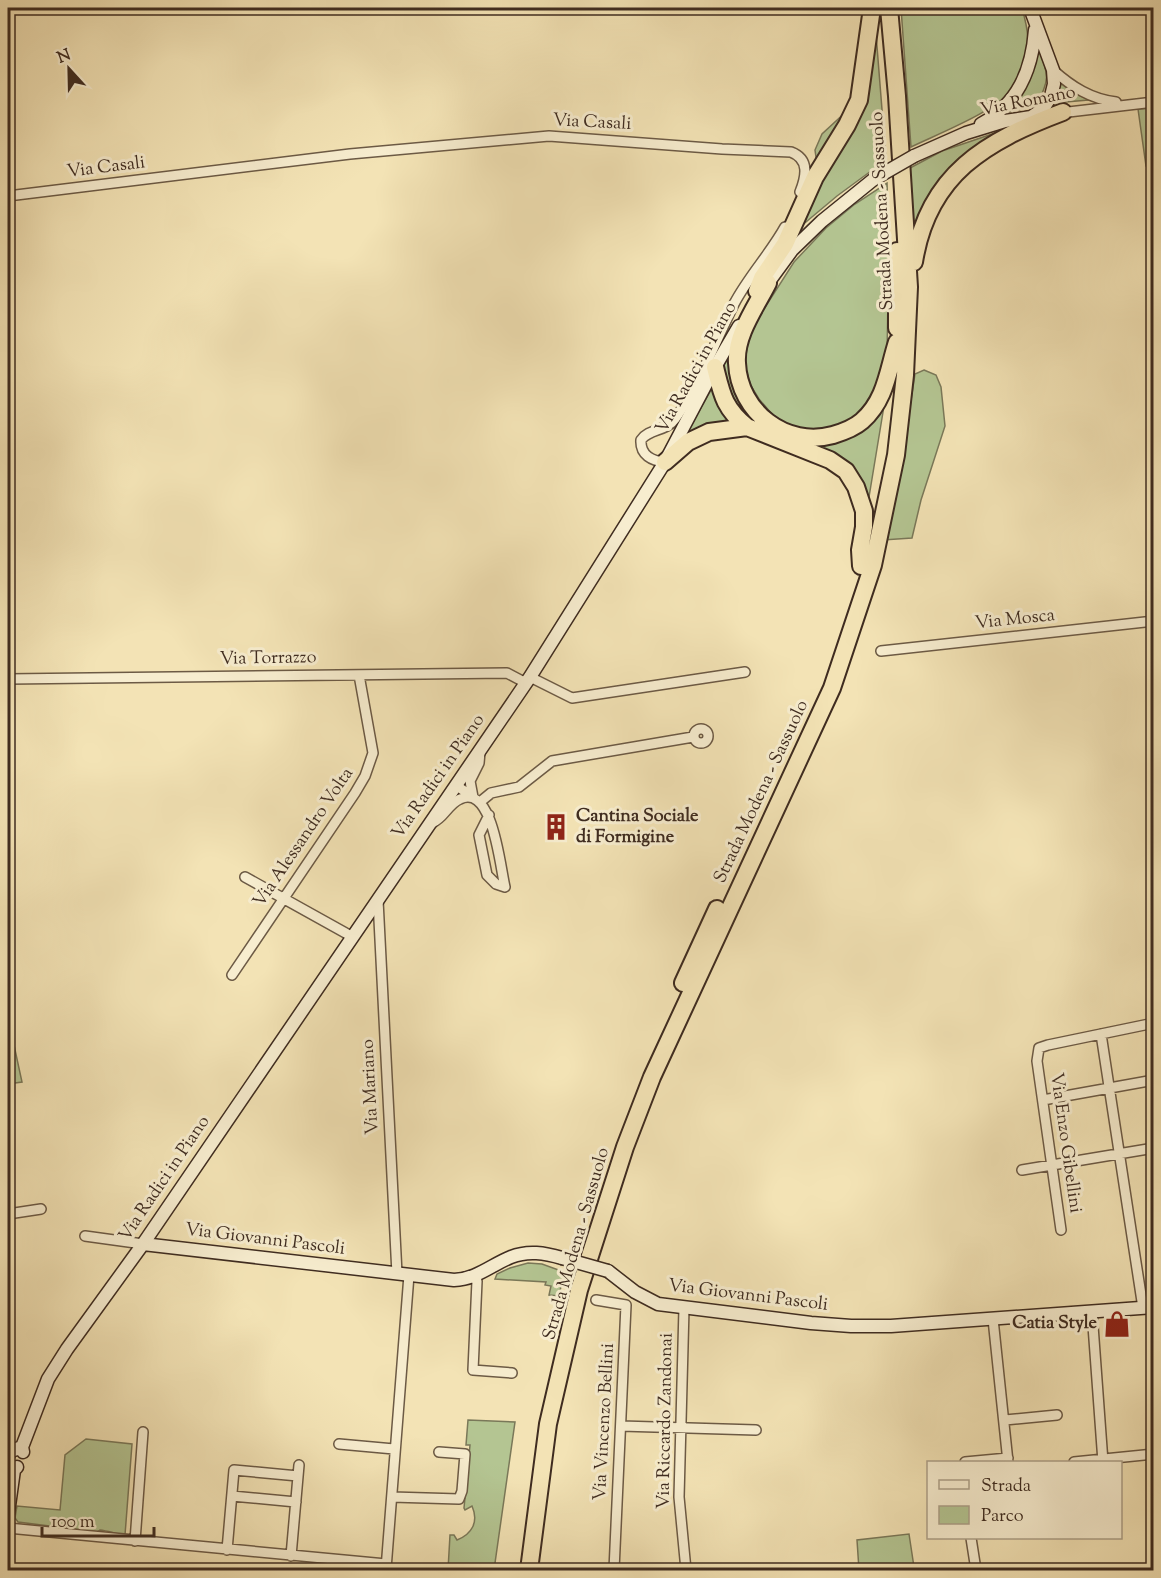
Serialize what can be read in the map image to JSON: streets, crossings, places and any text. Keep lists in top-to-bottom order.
{
  "streets": {
    "highway": ["Strada Modena - Sassuolo"],
    "street": [
      "Via Romano",
      "Via Casali",
      "Via Radici in Piano",
      "Via Mosca",
      "Via Torrazzo",
      "Via Alessandro Volta",
      "Via Mariano",
      "Via Enzo Gibellini",
      "Via Giovanni Pascoli",
      "Via Riccardo Zandonai",
      "Via Vincenzo Bellini"
    ]
  },
  "crossings": [
    ["Via Romano", "Via Radici in Piano"],
    ["Via Casali", "Via Radici in Piano"],
    ["Via Radici in Piano", "Via Torrazzo"],
    ["Via Radici in Piano", "Via Mariano"],
    ["Via Radici in Piano", "Via Giovanni Pascoli"],
    ["Via Torrazzo", "Via Alessandro Volta"],
    ["Via Mariano", "Via Giovanni Pascoli"],
    ["Via Giovanni Pascoli", "Via Riccardo Zandonai"]
  ],
  "places": {
    "building": ["Cantina Sociale di Formigine"],
    "shop": ["Catia Style"]
  },
  "legend": ["Strada", "Parco"],
  "scale_bar": "100 m",
  "north": "top"
}
